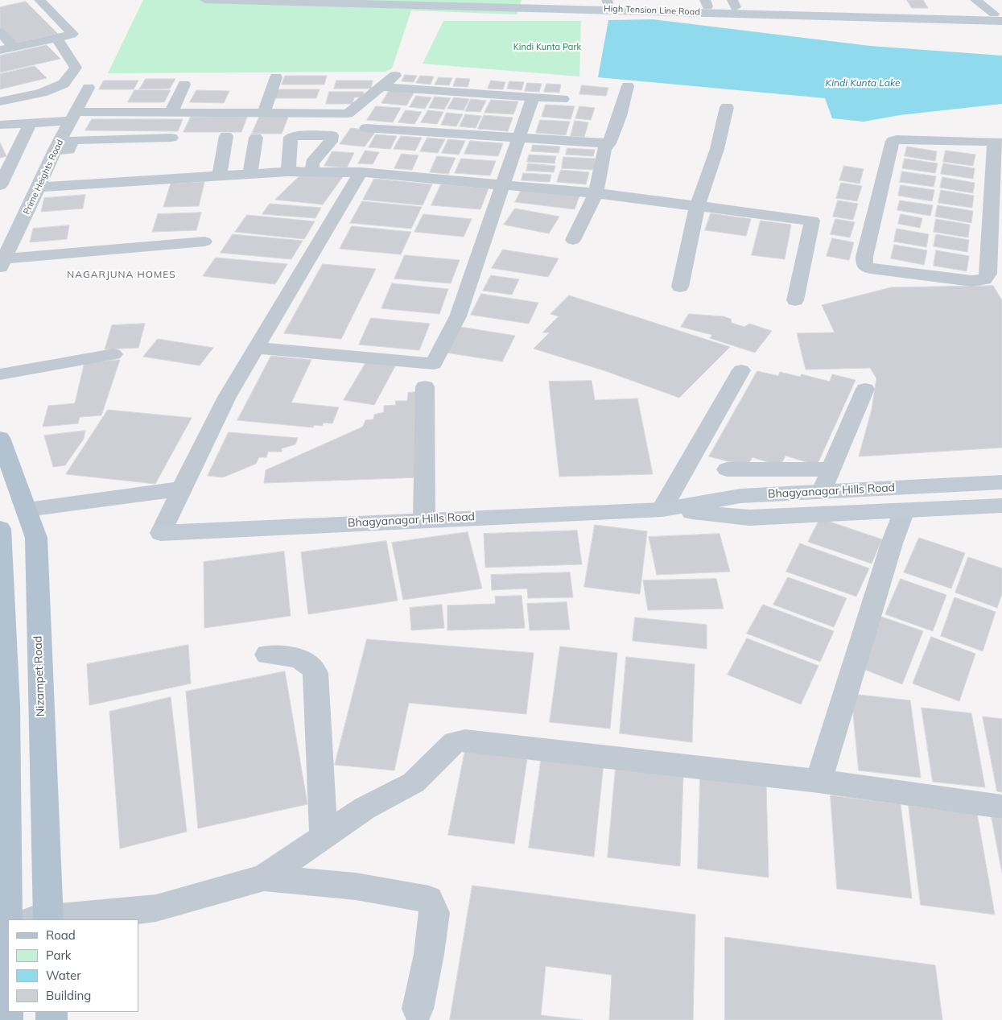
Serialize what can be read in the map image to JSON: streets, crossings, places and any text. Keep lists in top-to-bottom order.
{
  "streets": {
    "main road": ["High Tension Line Road", "Bhagyanagar Hills Road", "Nizampet Road"],
    "street": ["Prime Heights Road"]
  },
  "districts": ["NAGARJUNA HOMES"],
  "water": ["Kindi Kunta Lake"],
  "parks": ["Kindi Kunta Park"],
  "legend": [
    "Road",
    "Park",
    "Water",
    "Building"
  ]
}
